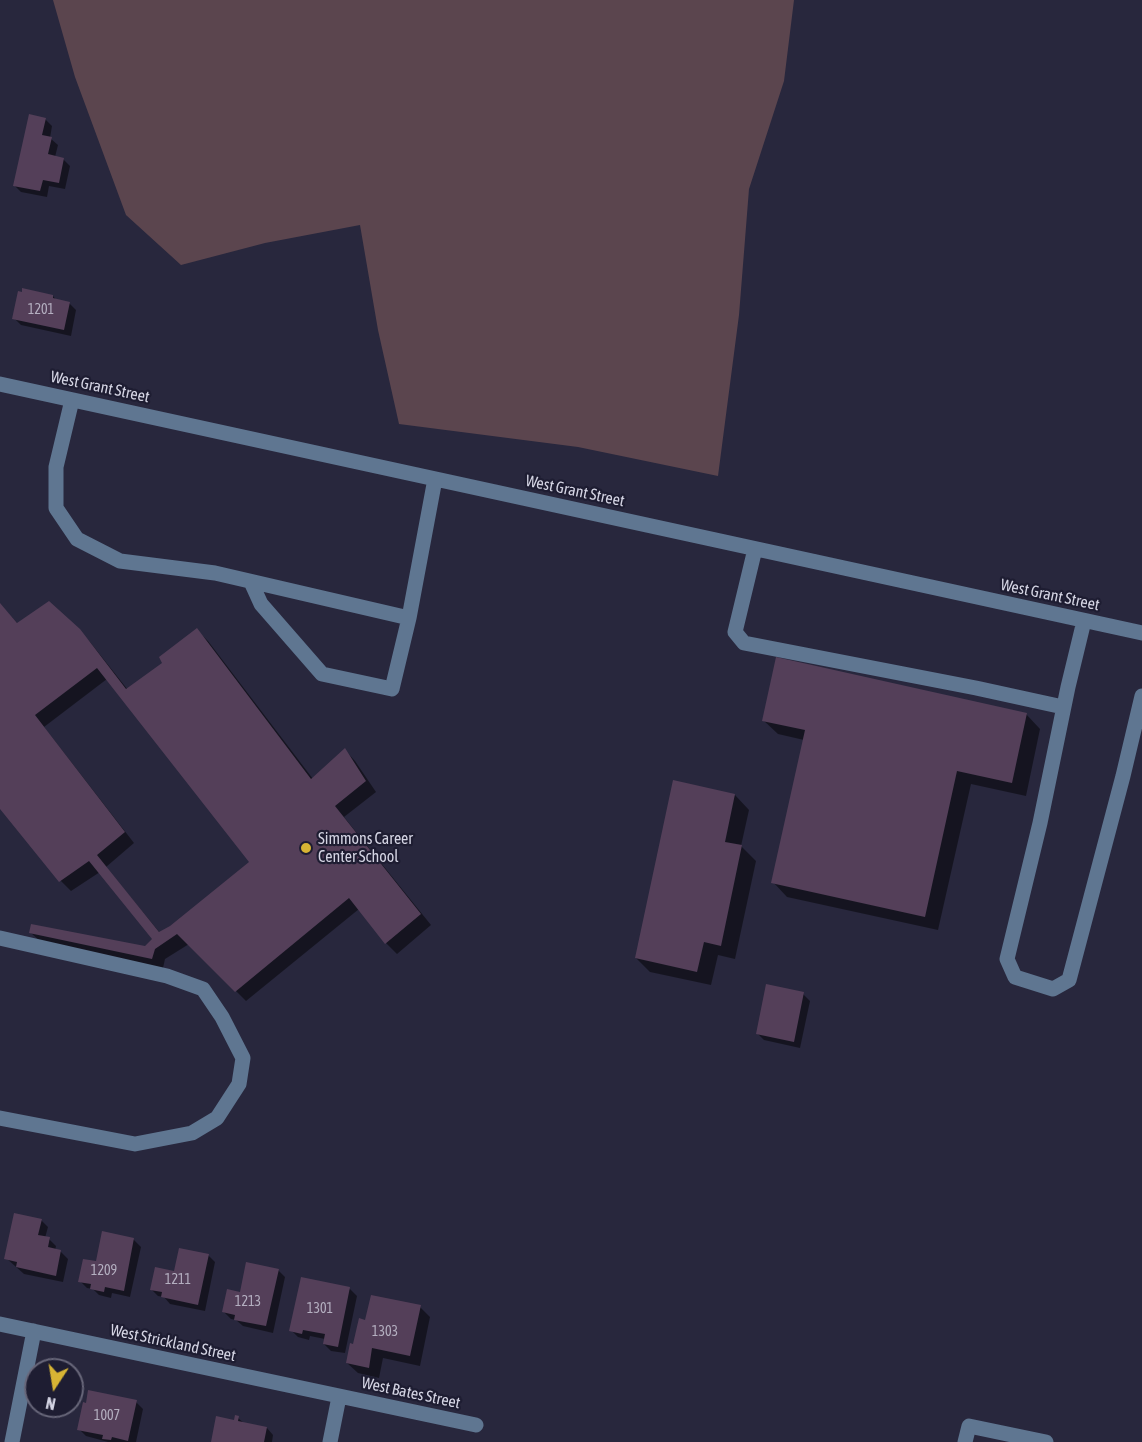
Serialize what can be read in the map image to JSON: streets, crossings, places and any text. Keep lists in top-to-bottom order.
{
  "streets": {
    "street": ["West Grant Street", "West Strickland Street", "West Bates Street"]
  },
  "crossings": [
    ["West Strickland Street", "West Bates Street"]
  ],
  "places": ["Simmons Career Center School"],
  "house_numbers": [
    "1201",
    "1209",
    "1211",
    "1213",
    "1301",
    "1303",
    "1007"
  ],
  "north": "bottom"
}
